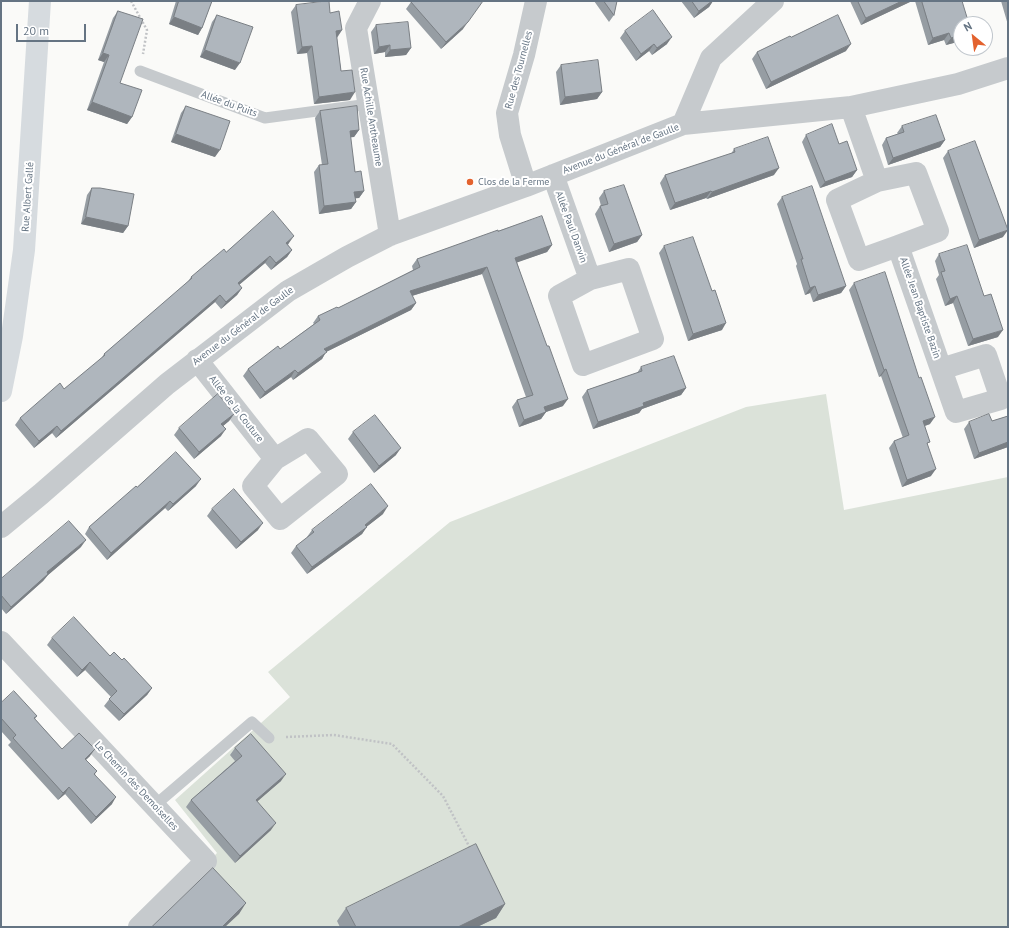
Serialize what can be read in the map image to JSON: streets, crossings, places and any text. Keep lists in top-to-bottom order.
{
  "streets": {
    "street": [
      "Rue des Tournelles",
      "Rue Achille Antheaume",
      "Avenue du Général de Gaulle",
      "Rue Albert Gallé",
      "Allée Paul Danvin",
      "Allée Jean Baptiste Bazin",
      "Allée de la Couture",
      "Le Chemin des Demoiselles"
    ],
    "lane": ["Allée du Puits"]
  },
  "crossings": [
    ["Rue des Tournelles", "Avenue du Général de Gaulle"],
    ["Allée du Puits", "Rue Achille Antheaume"],
    ["Rue Achille Antheaume", "Avenue du Général de Gaulle"],
    ["Avenue du Général de Gaulle", "Allée Paul Danvin"],
    ["Avenue du Général de Gaulle", "Allée de la Couture"]
  ],
  "places": ["Clos de la Ferme"],
  "scale_bar": "20 m",
  "north": "top left"
}
